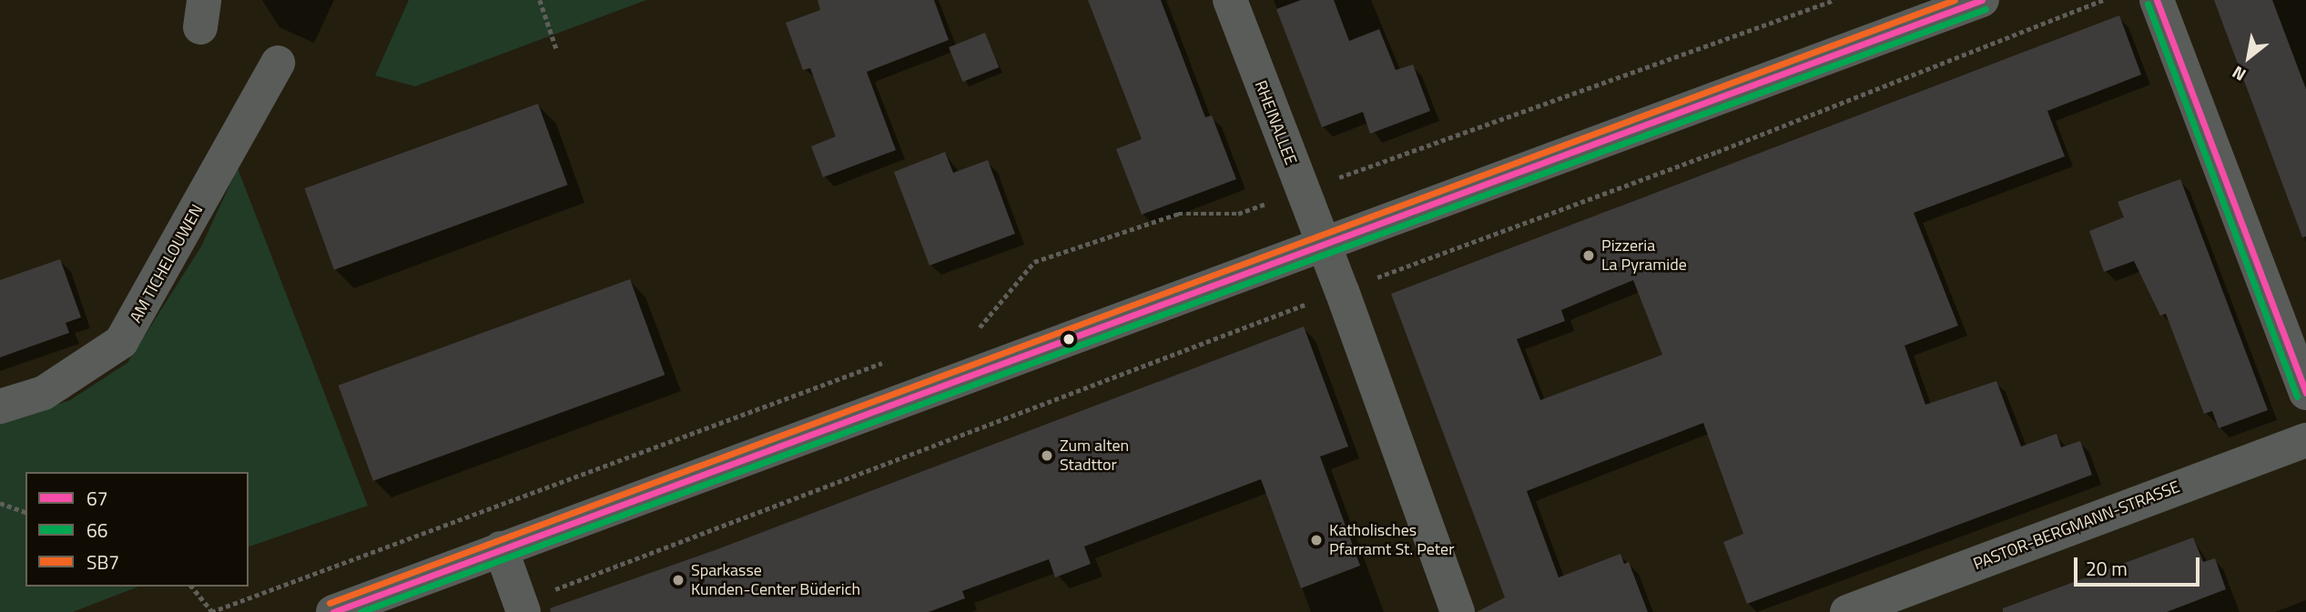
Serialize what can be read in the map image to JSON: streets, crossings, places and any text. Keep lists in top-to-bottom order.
{
  "streets": {
    "street": ["RHEINALLEE", "AM TICHELOUWEN", "PASTOR-BERGMANN-STRASSE"]
  },
  "places": [
    "Pizzeria La Pyramide",
    "Zum alten Stadttor",
    "Katholisches Pfarramt St. Peter",
    "Sparkasse Kunden-Center Büderich"
  ],
  "lines": ["transit line 67", "transit line SB7", "transit line 66"],
  "legend": ["67", "66", "SB7"],
  "scale_bar": "20 m",
  "north": "bottom left"
}
